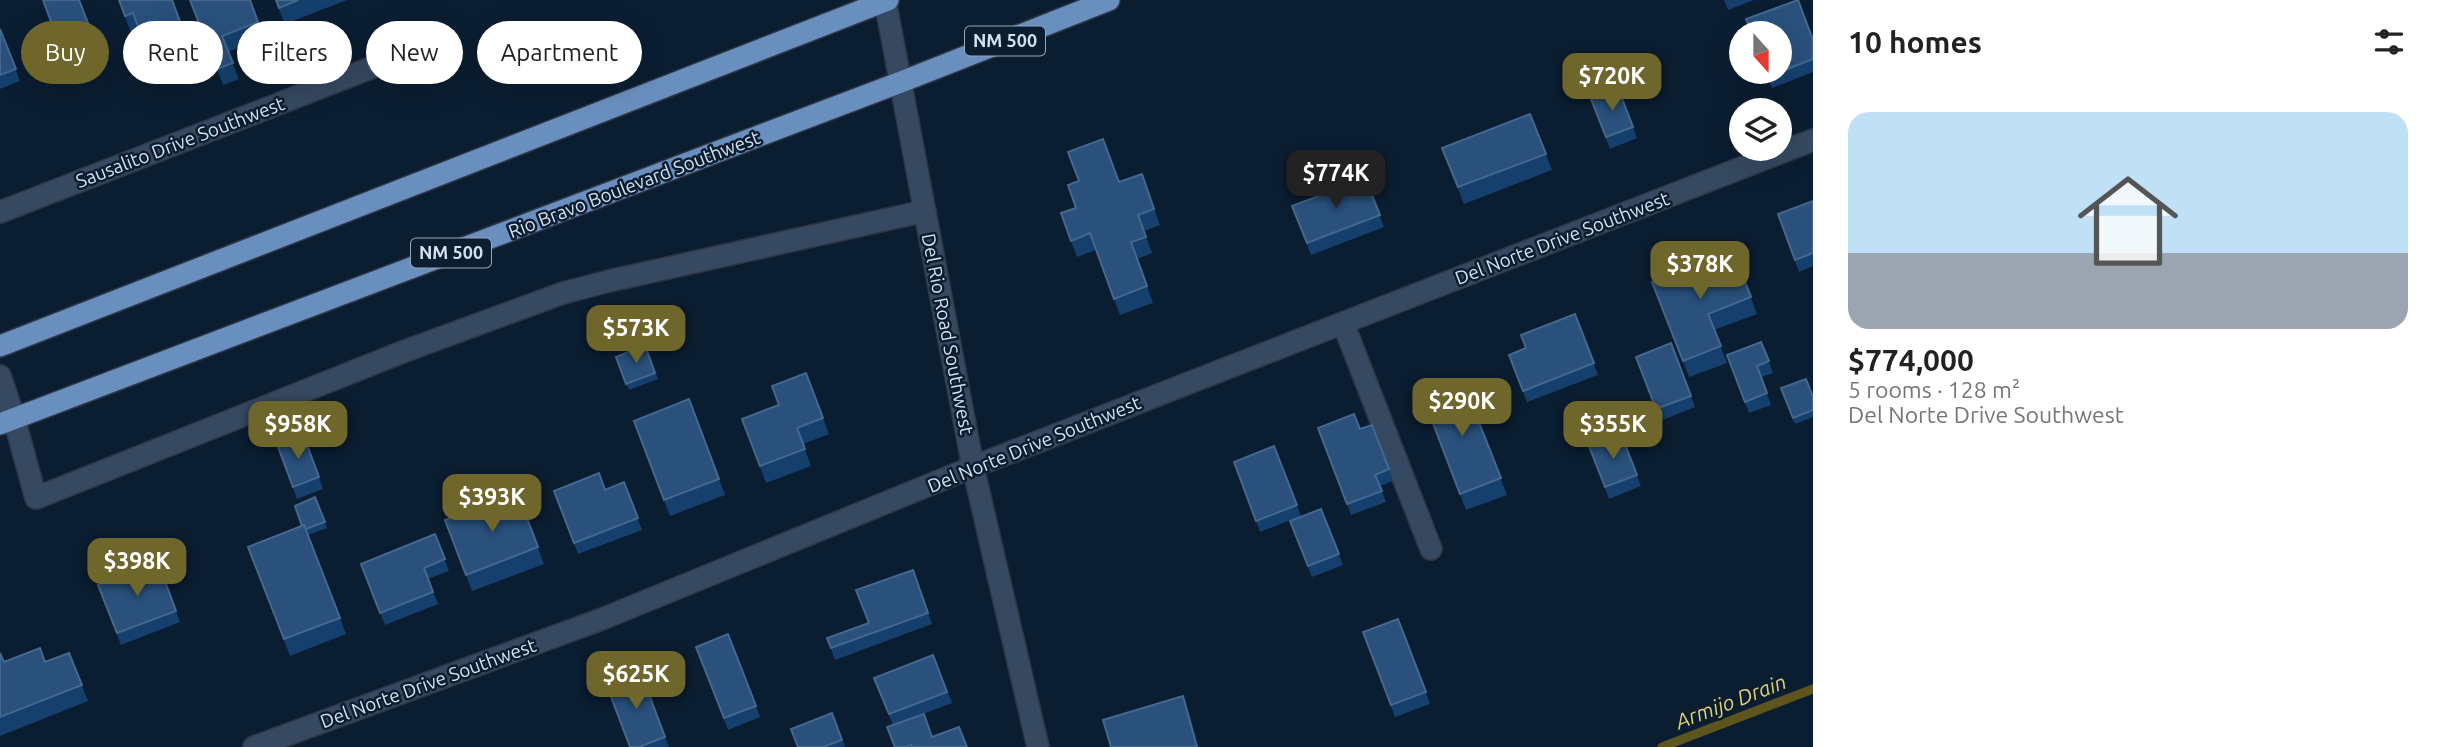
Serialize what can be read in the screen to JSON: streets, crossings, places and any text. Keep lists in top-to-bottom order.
{
  "streets": {
    "main road": ["NM 500", "Rio Bravo Boulevard Southwest"],
    "street": ["Sausalito Drive Southwest", "Del Norte Drive Southwest", "Del Rio Road Southwest"]
  },
  "crossings": [
    ["Rio Bravo Boulevard Southwest", "Del Rio Road Southwest"],
    ["Del Norte Drive Southwest", "Del Rio Road Southwest"]
  ],
  "water": ["Armijo Drain"],
  "north": "bottom",
  "page": {
    "heading": "10 homes",
    "chip": [
      "Buy",
      "Rent",
      "Filters",
      "New",
      "Apartment"
    ],
    "price": [
      "$720K",
      "$774K",
      "$378K",
      "$573K",
      "$290K",
      "$958K",
      "$355K",
      "$393K",
      "$398K",
      "$625K"
    ],
    "list": [
      {
        "name": "$774,000",
        "note": "5 rooms · 128 m² · Del Norte Drive Southwest"
      }
    ]
  }
}
